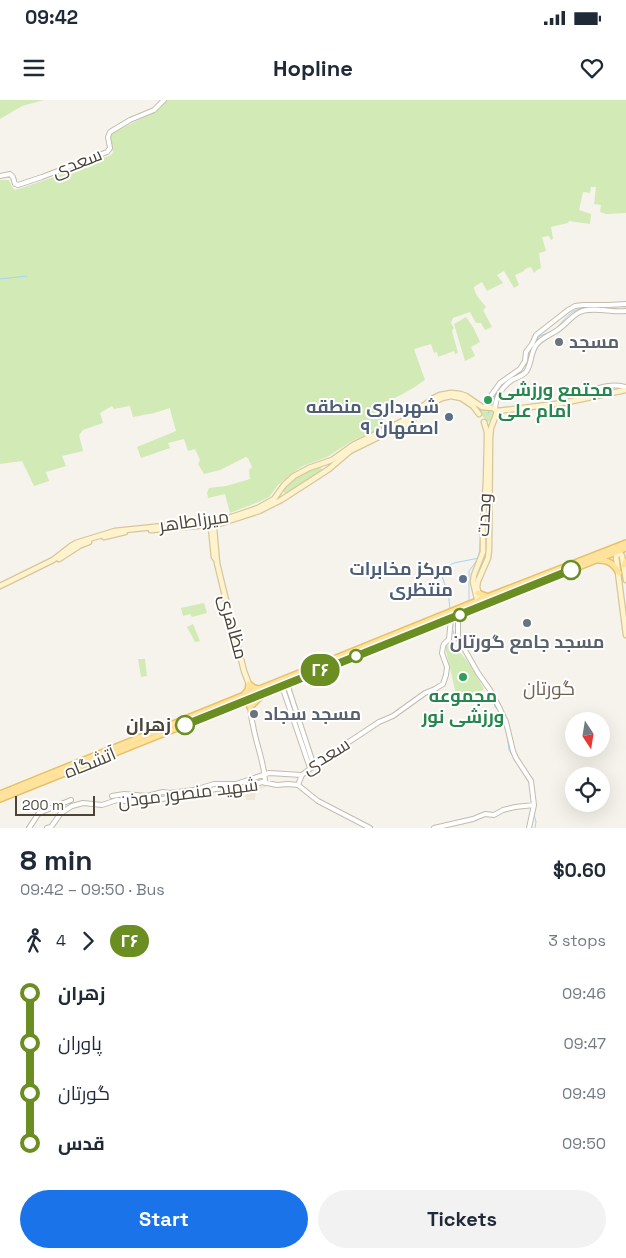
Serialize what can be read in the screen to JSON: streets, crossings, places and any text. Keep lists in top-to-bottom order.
{
  "streets": {
    "main road": [
      "وحدت",
      "میرزاطاهر",
      "مظاهری",
      "آتشگاه"
    ],
    "street": ["سعدی", "شهید منصور موذن"]
  },
  "crossings": [
    ["سعدی", "آتشگاه"],
    ["سعدی", "شهید منصور موذن"],
    ["وحدت", "میرزاطاهر"],
    ["وحدت", "آتشگاه"],
    ["میرزاطاهر", "مظاهری"],
    ["مظاهری", "آتشگاه"]
  ],
  "districts": ["گورتان"],
  "places": [
    "مسجد",
    "مجتمع ورزشی امام علی",
    "شهرداری منطقه ۹ اصفهان",
    "مرکز مخابرات منتظری",
    "مسجد جامع گورتان",
    "مجموعه ورزشی نور",
    "مسجد سجاد",
    "زهران"
  ],
  "lines": ["bus line ۲۶"],
  "scale_bar": "200 m",
  "north": "bottom",
  "page": {
    "status": "09:42",
    "header": "Hopline",
    "on_map": "۲۶",
    "scale": "200 m",
    "heading": ["8 min", "09:42 – 09:50 · Bus", "$0.60"],
    "legs": ["4", "۲۶", "3 stops"],
    "list": [
      {
        "name": "زهران",
        "value": "09:46"
      },
      {
        "name": "پاوران",
        "value": "09:47"
      },
      {
        "name": "گورتان",
        "value": "09:49"
      },
      {
        "name": "قدس",
        "value": "09:50"
      }
    ],
    "buttons": ["Start", "Tickets"]
  }
}
